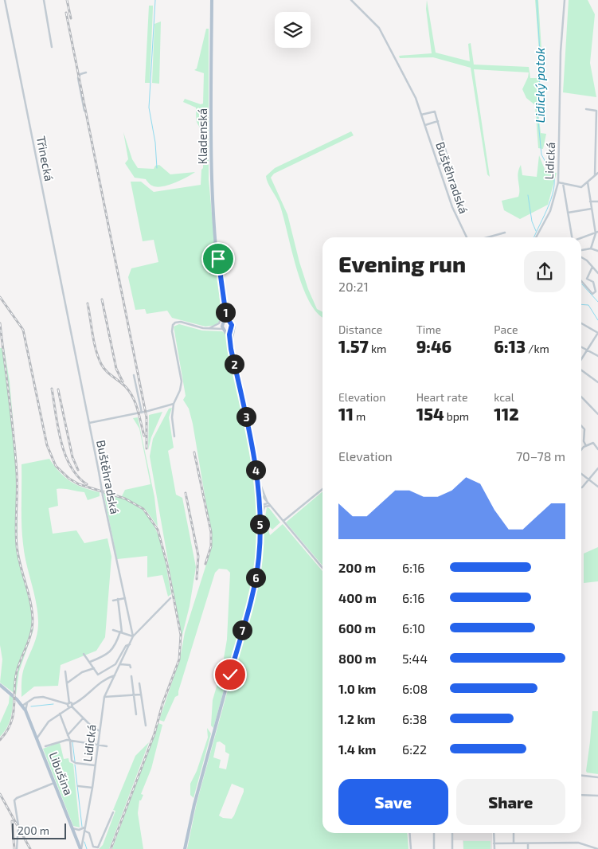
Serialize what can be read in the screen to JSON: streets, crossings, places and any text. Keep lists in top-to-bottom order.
{
  "streets": {
    "main road": ["Kladenská", "Libušina"],
    "street": ["Třinecká", "Lidická", "Buštěhradská"]
  },
  "crossings": [
    ["Třinecká", "Buštěhradská"],
    ["Lidická", "Buštěhradská"],
    ["Lidická", "Libušina"]
  ],
  "water": ["Lidický potok"],
  "scale_bar": "200 m",
  "page": {
    "heading": ["Evening run", "20:21"],
    "pins": [
      "1",
      "2",
      "3",
      "4",
      "5",
      "6",
      "7"
    ],
    "stats": [
      ["Distance", "1.57 km"],
      ["Time", "9:46"],
      ["Pace", "6:13 /km"],
      ["Elevation", "11 m"],
      ["Heart rate", "154 bpm"],
      ["kcal", "112"]
    ],
    "chart": ["Elevation", "70–78 m"],
    "list": [
      {
        "name": "200 m",
        "note": "6:16"
      },
      {
        "name": "400 m",
        "note": "6:16"
      },
      {
        "name": "600 m",
        "note": "6:10"
      },
      {
        "name": "800 m",
        "note": "5:44"
      },
      {
        "name": "1.0 km",
        "note": "6:08"
      },
      {
        "name": "1.2 km",
        "note": "6:38"
      },
      {
        "name": "1.4 km",
        "note": "6:22"
      }
    ],
    "buttons": ["Save", "Share"],
    "scale": "200 m"
  }
}
